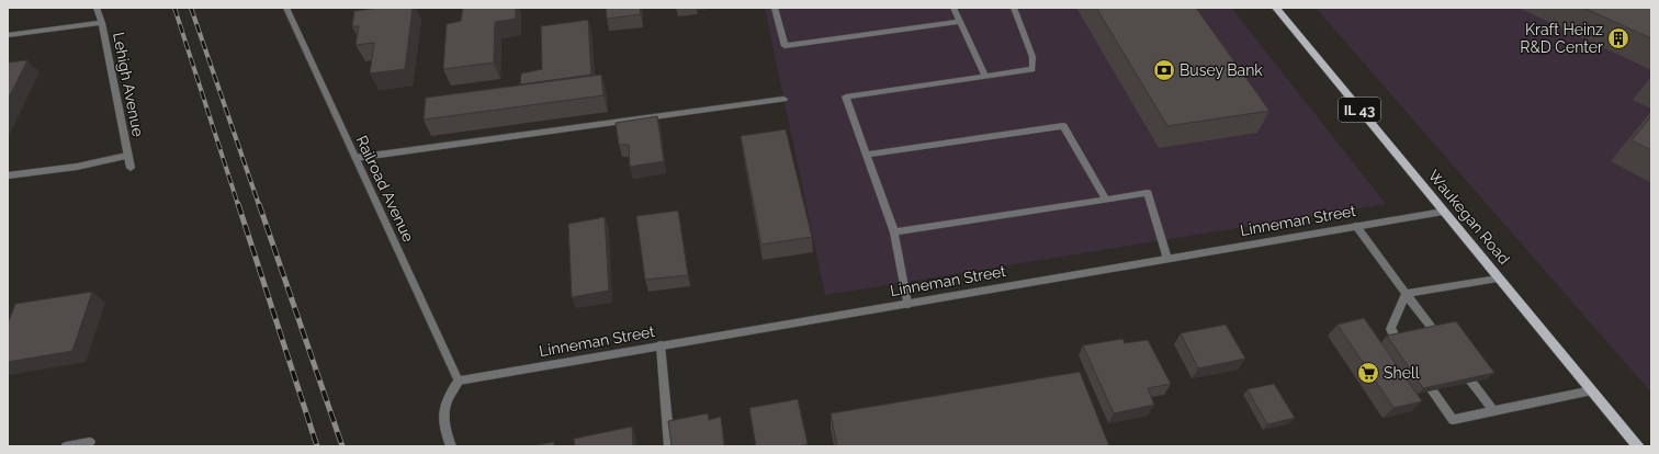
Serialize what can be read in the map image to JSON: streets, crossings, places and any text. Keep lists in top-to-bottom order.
{
  "streets": {
    "main road": ["IL 43", "Waukegan Road"],
    "street": ["Lehigh Avenue", "Railroad Avenue", "Linneman Street"]
  },
  "crossings": [
    ["Railroad Avenue", "Linneman Street"],
    ["Waukegan Road", "Linneman Street"]
  ],
  "places": {
    "building": ["Kraft Heinz R&D Center"],
    "bank": ["Busey Bank"],
    "supermarket": ["Shell"]
  }
}
